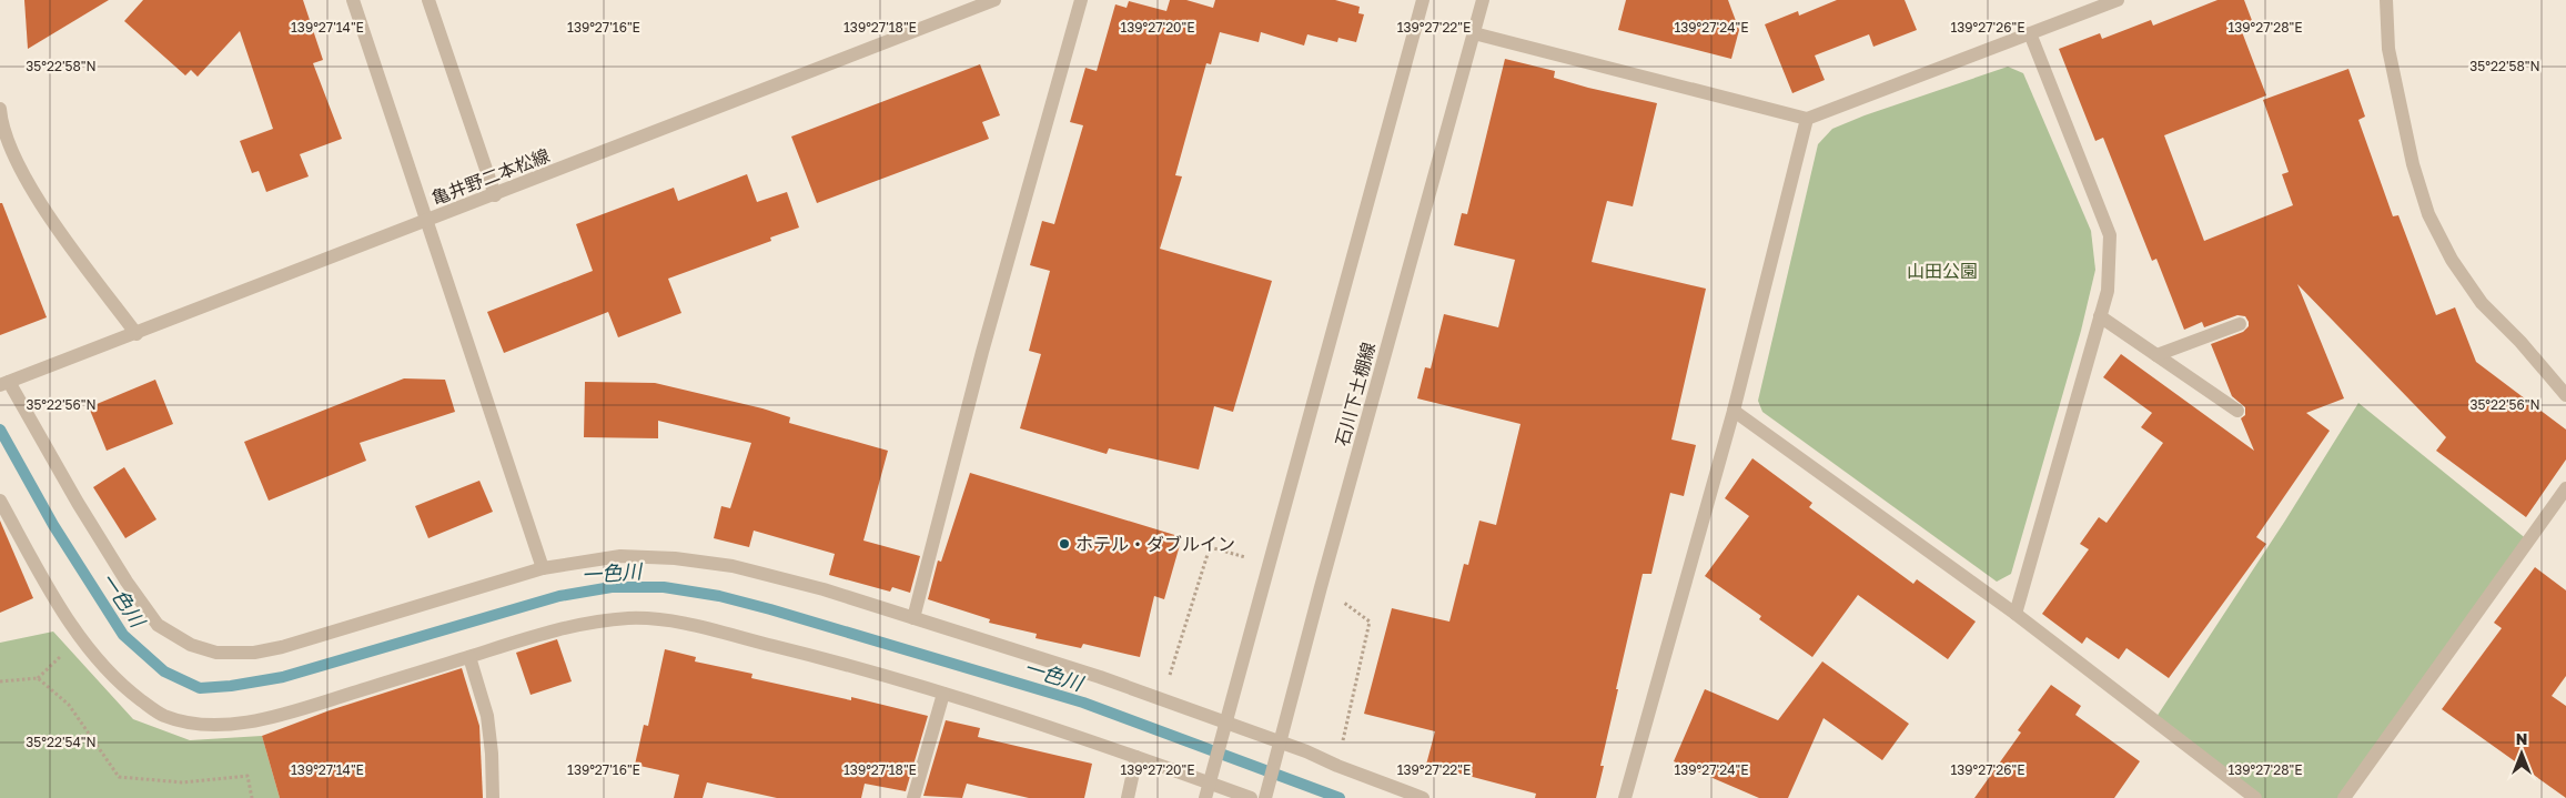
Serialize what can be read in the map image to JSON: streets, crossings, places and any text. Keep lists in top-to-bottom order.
{
  "streets": {
    "street": ["亀井野二本松線", "石川下土棚線"]
  },
  "water": ["一色川"],
  "parks": ["山田公園"],
  "places": ["ホテル・ダブルイン"],
  "north": "top",
  "coordinates": [
    "139°27'14\"E",
    "139°27'16\"E",
    "139°27'18\"E",
    "139°27'20\"E",
    "139°27'22\"E",
    "139°27'24\"E",
    "139°27'26\"E",
    "139°27'28\"E",
    "35°22'58\"N",
    "35°22'56\"N",
    "35°22'54\"N"
  ]
}
